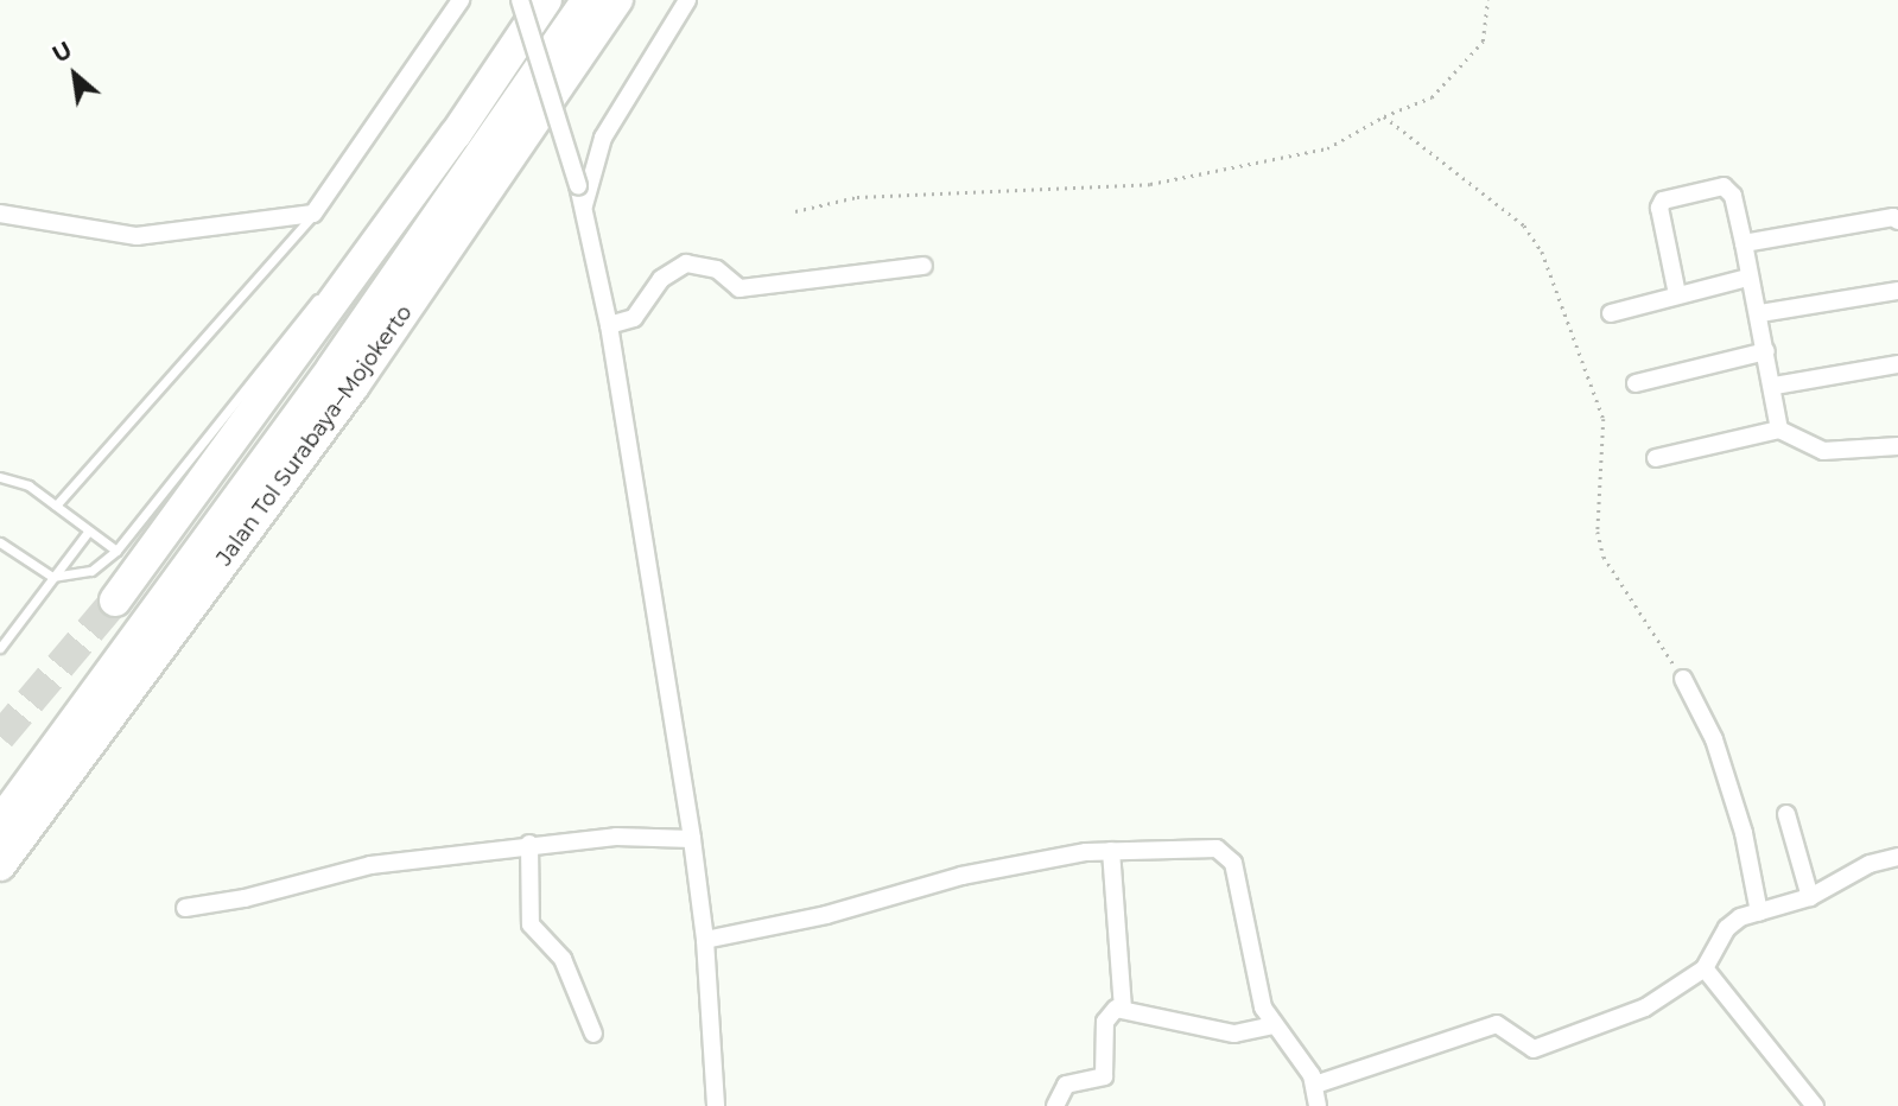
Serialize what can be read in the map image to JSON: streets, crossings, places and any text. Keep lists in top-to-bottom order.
{
  "streets": {
    "highway": ["Jalan Tol Surabaya–Mojokerto"]
  },
  "north": "top left"
}
